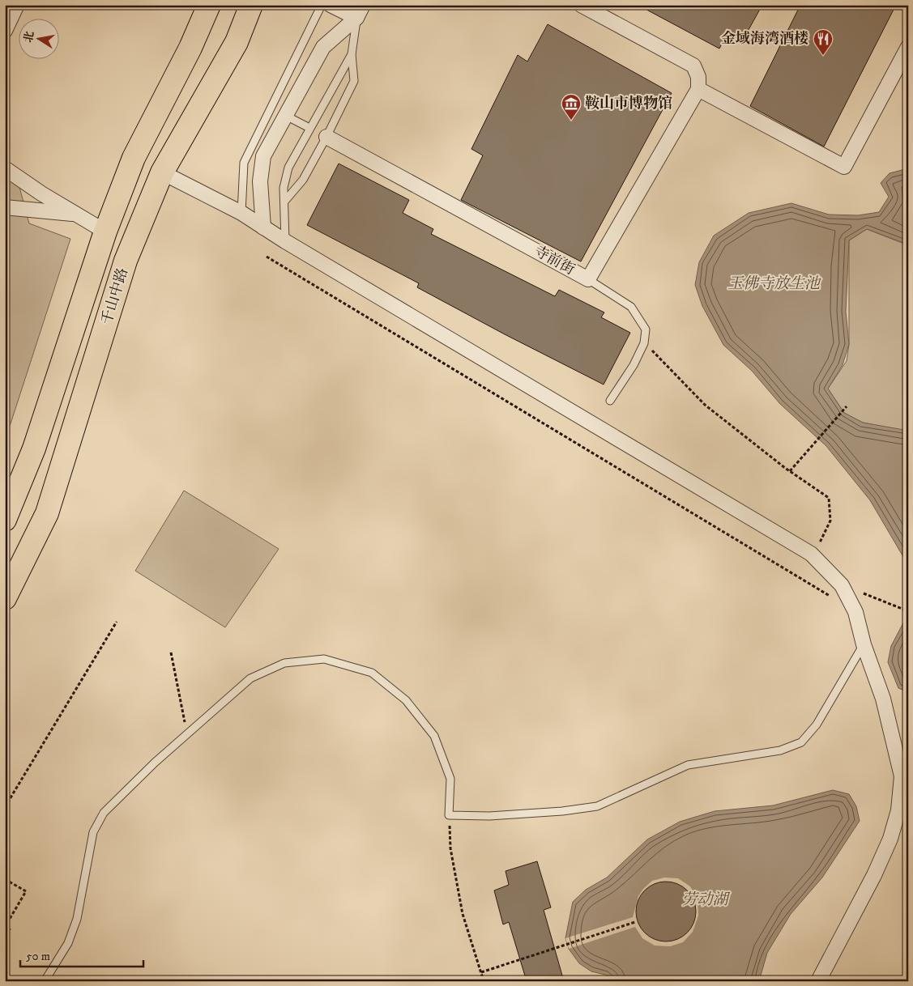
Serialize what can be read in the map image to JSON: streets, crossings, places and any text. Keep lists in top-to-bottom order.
{
  "streets": {
    "main road": ["千山中路"],
    "street": ["寺前街"]
  },
  "water": ["玉佛寺放生池", "劳动湖"],
  "places": {
    "restaurant": ["金域海湾酒楼"],
    "museum": ["鞍山市博物馆"]
  },
  "scale_bar": "50 m",
  "north": "left"
}
